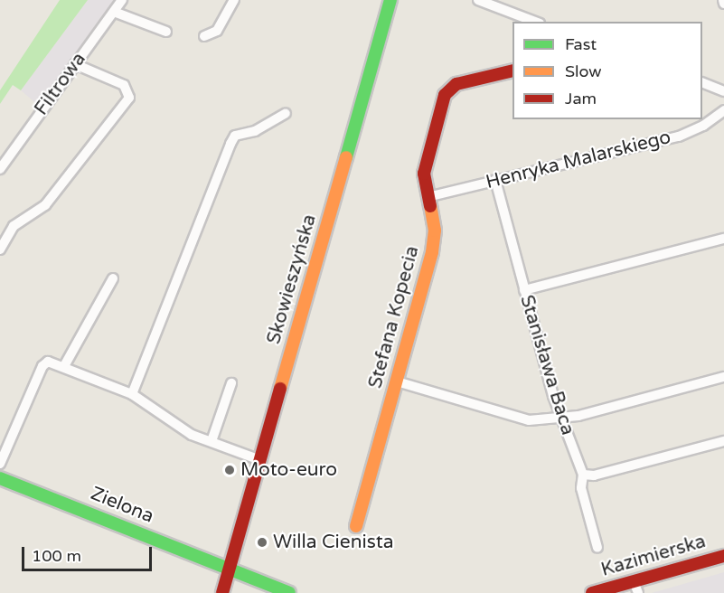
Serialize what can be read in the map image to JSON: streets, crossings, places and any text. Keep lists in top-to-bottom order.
{
  "streets": {
    "street": [
      "Filtrowa",
      "Henryka Malarskiego",
      "Skowieszyńska",
      "Stefana Kopecia",
      "Stanisława Baca",
      "Zielona",
      "Kazimierska"
    ]
  },
  "crossings": [
    ["Henryka Malarskiego", "Stefana Kopecia"],
    ["Henryka Malarskiego", "Stanisława Baca"],
    ["Skowieszyńska", "Zielona"]
  ],
  "places": ["Moto-euro", "Willa Cienista"],
  "legend": ["Fast", "Slow", "Jam"],
  "scale_bar": "100 m"
}
